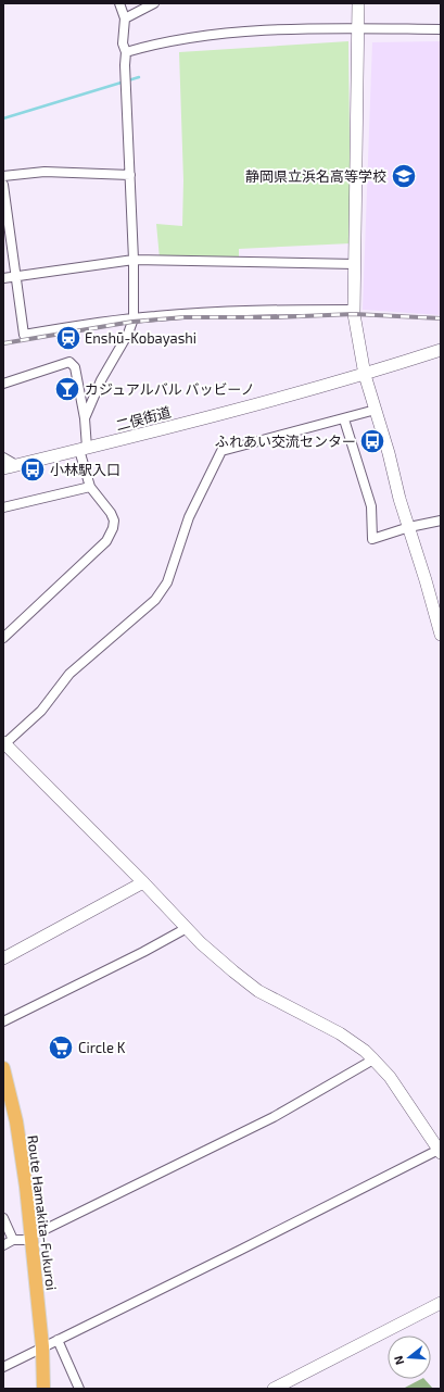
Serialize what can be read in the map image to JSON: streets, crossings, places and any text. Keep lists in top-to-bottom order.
{
  "streets": {
    "main road": ["Route Hamakita-Fukuroi"],
    "street": ["二俣街道"]
  },
  "places": {
    "school or university": ["静岡県立浜名高等学校"],
    "station": ["Enshū-Kobayashi"],
    "bar": ["カジュアルバル バッビーノ"],
    "bus stop": ["ふれあい交流センター", "小林駅入口"],
    "supermarket": ["Circle K"]
  },
  "north": "left"
}
